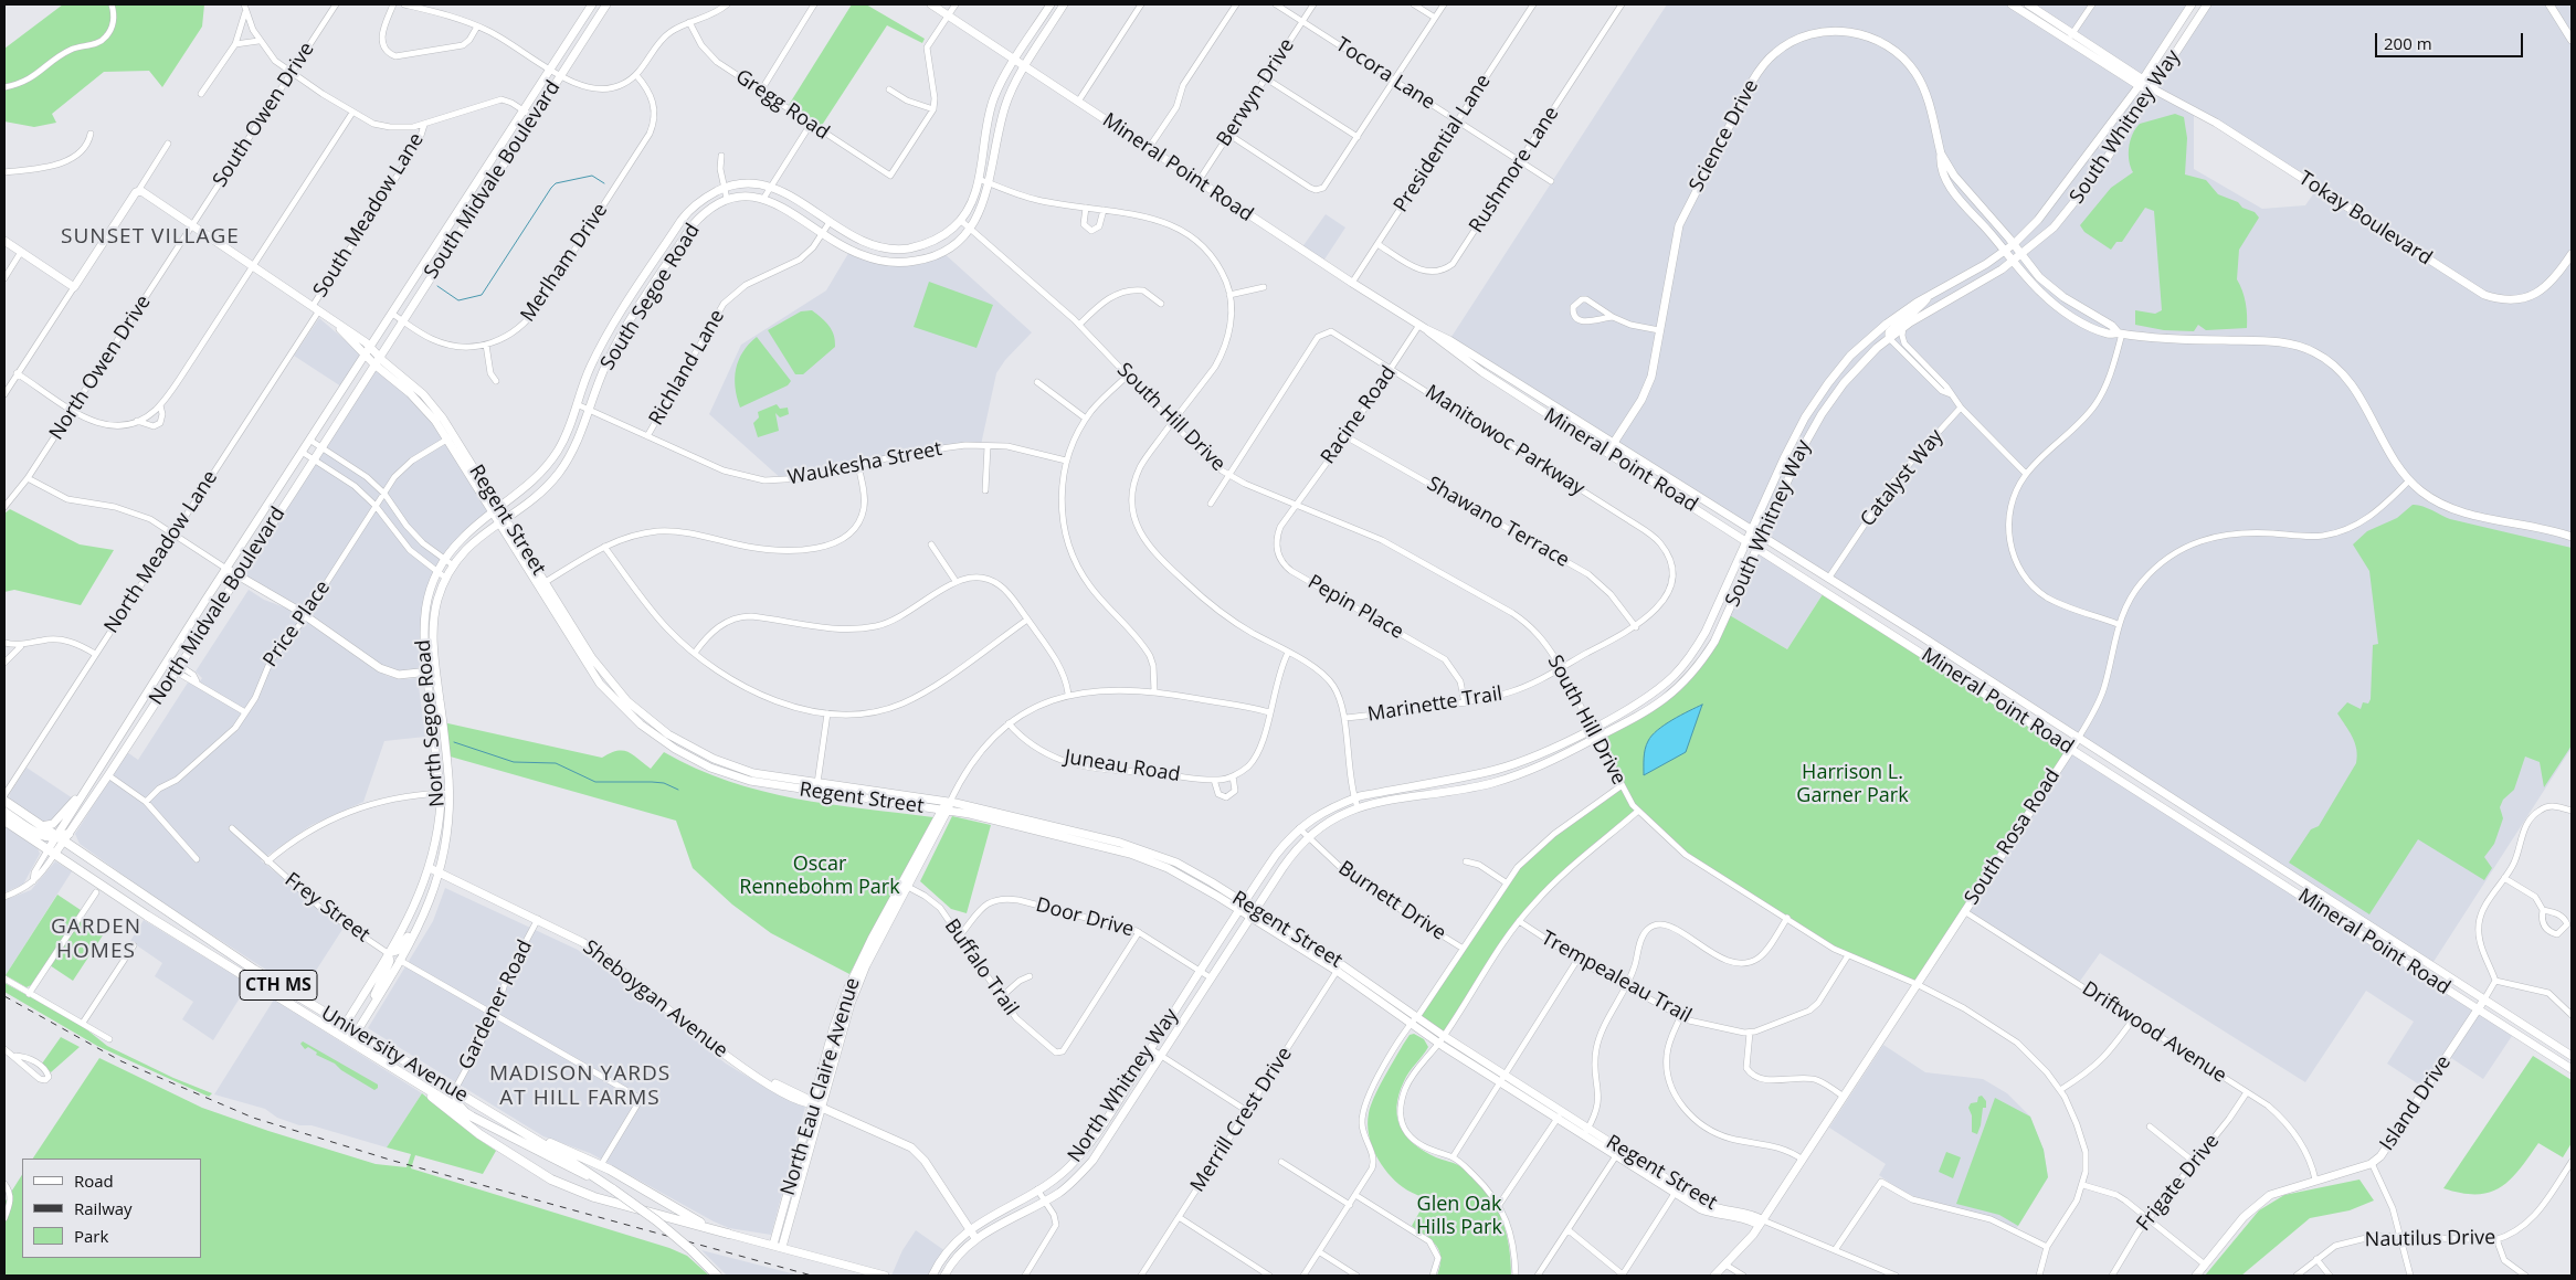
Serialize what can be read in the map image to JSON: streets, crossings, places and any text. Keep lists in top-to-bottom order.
{
  "streets": {
    "main road": ["CTH MS", "University Avenue"],
    "street": [
      "Tocora Lane",
      "Berwyn Drive",
      "Gregg Road",
      "South Owen Drive",
      "South Whitney Way",
      "Science Drive",
      "Presidential Lane",
      "Mineral Point Road",
      "Rushmore Lane",
      "South Midvale Boulevard",
      "South Meadow Lane",
      "Tokay Boulevard",
      "Merlham Drive",
      "South Segoe Road",
      "North Owen Drive",
      "Richland Lane",
      "Racine Road",
      "South Hill Drive",
      "Manitowoc Parkway",
      "Waukesha Street",
      "Catalyst Way",
      "Regent Street",
      "Shawano Terrace",
      "North Meadow Lane",
      "North Midvale Boulevard",
      "Pepin Place",
      "Price Place",
      "Marinette Trail",
      "North Segoe Road",
      "Juneau Road",
      "South Rosa Road",
      "Burnett Drive",
      "Frey Street",
      "Door Drive",
      "Buffalo Trail",
      "Trempealeau Trail",
      "Sheboygan Avenue",
      "Gardener Road",
      "Driftwood Avenue",
      "North Whitney Way",
      "North Eau Claire Avenue",
      "Island Drive",
      "Merrill Crest Drive",
      "Frigate Drive",
      "Nautilus Drive"
    ]
  },
  "crossings": [
    ["Tocora Lane", "Berwyn Drive"],
    ["Tocora Lane", "Presidential Lane"],
    ["Tocora Lane", "Rushmore Lane"],
    ["Berwyn Drive", "Mineral Point Road"],
    ["South Owen Drive", "North Owen Drive"],
    ["South Owen Drive", "Regent Street"],
    ["South Whitney Way", "Science Drive"],
    ["South Whitney Way", "Mineral Point Road"],
    ["South Whitney Way", "Tokay Boulevard"],
    ["South Whitney Way", "South Hill Drive"],
    ["South Whitney Way", "Regent Street"],
    ["South Whitney Way", "Burnett Drive"],
    ["South Whitney Way", "North Whitney Way"],
    ["Science Drive", "Mineral Point Road"],
    ["Science Drive", "South Rosa Road"],
    ["Presidential Lane", "Mineral Point Road"],
    ["Presidential Lane", "Rushmore Lane"],
    ["Mineral Point Road", "South Segoe Road"],
    ["Mineral Point Road", "Racine Road"],
    ["Mineral Point Road", "Catalyst Way"],
    ["Mineral Point Road", "South Rosa Road"],
    ["Mineral Point Road", "Island Drive"],
    ["South Midvale Boulevard", "Merlham Drive"],
    ["South Midvale Boulevard", "Regent Street"],
    ["South Midvale Boulevard", "North Midvale Boulevard"],
    ["South Meadow Lane", "Regent Street"],
    ["South Meadow Lane", "North Meadow Lane"],
    ["South Segoe Road", "Richland Lane"],
    ["South Segoe Road", "South Hill Drive"],
    ["South Segoe Road", "Waukesha Street"],
    ["South Segoe Road", "Regent Street"],
    ["South Segoe Road", "North Segoe Road"],
    ["North Owen Drive", "Regent Street"],
    ["Richland Lane", "Waukesha Street"],
    ["Racine Road", "South Hill Drive"],
    ["Racine Road", "Manitowoc Parkway"],
    ["Racine Road", "Shawano Terrace"],
    ["Racine Road", "Pepin Place"],
    ["South Hill Drive", "Manitowoc Parkway"],
    ["South Hill Drive", "Pepin Place"],
    ["South Hill Drive", "Marinette Trail"],
    ["South Hill Drive", "South Rosa Road"],
    ["Manitowoc Parkway", "Marinette Trail"],
    ["Regent Street", "North Meadow Lane"],
    ["Regent Street", "North Midvale Boulevard"],
    ["Regent Street", "Price Place"],
    ["Regent Street", "North Segoe Road"],
    ["Regent Street", "South Rosa Road"],
    ["Regent Street", "North Whitney Way"],
    ["Regent Street", "North Eau Claire Avenue"],
    ["Regent Street", "Merrill Crest Drive"],
    ["Shawano Terrace", "Marinette Trail"],
    ["North Midvale Boulevard", "University Avenue"],
    ["Pepin Place", "Marinette Trail"],
    ["North Segoe Road", "Frey Street"],
    ["North Segoe Road", "Sheboygan Avenue"],
    ["North Segoe Road", "University Avenue"],
    ["South Rosa Road", "Driftwood Avenue"],
    ["Door Drive", "Buffalo Trail"],
    ["Door Drive", "North Whitney Way"],
    ["Buffalo Trail", "North Eau Claire Avenue"],
    ["Sheboygan Avenue", "Gardener Road"],
    ["Sheboygan Avenue", "North Whitney Way"],
    ["Sheboygan Avenue", "North Eau Claire Avenue"],
    ["Gardener Road", "University Avenue"],
    ["Driftwood Avenue", "Island Drive"],
    ["Driftwood Avenue", "Frigate Drive"]
  ],
  "districts": ["SUNSET VILLAGE", "GARDEN HOMES", "MADISON YARDS AT HILL FARMS"],
  "parks": ["Harrison L. Garner Park", "Oscar Rennebohm Park", "Glen Oak Hills Park"],
  "legend": ["Road", "Railway", "Park"],
  "scale_bar": "200 m"
}
